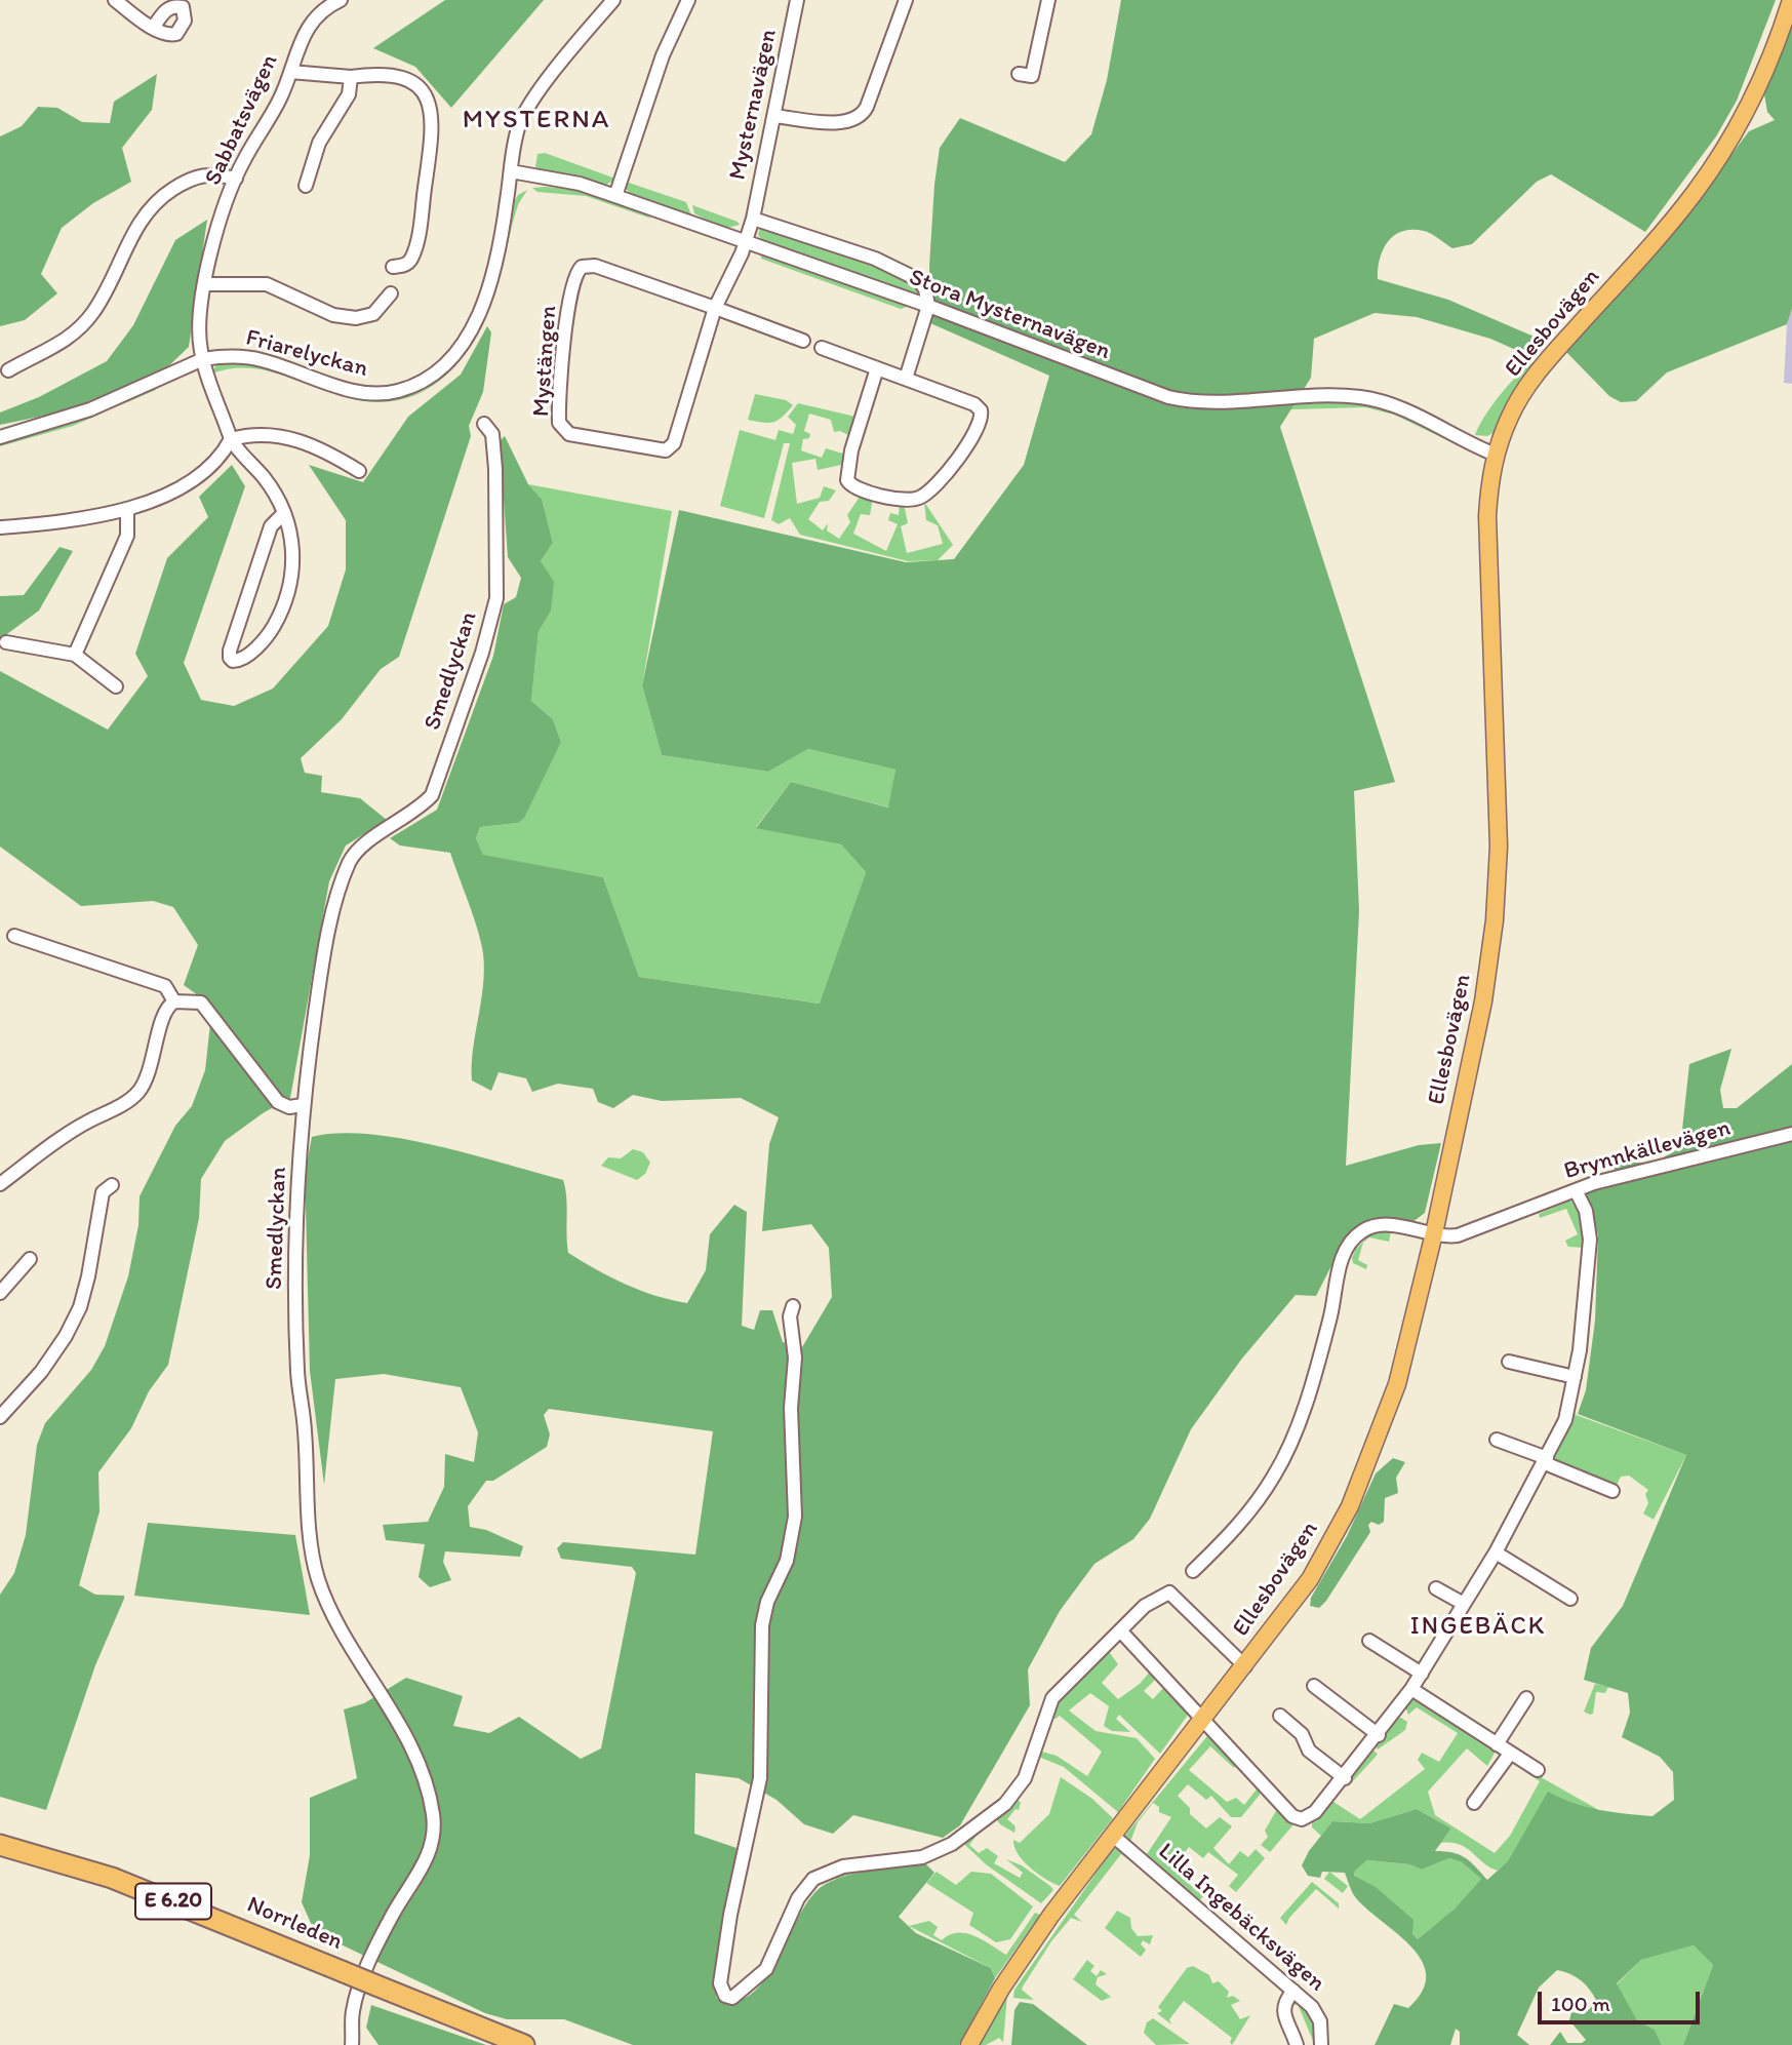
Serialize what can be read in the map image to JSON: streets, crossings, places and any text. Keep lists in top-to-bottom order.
{
  "streets": {
    "highway": ["E 6.20", "Norrleden"],
    "main road": ["Ellesbovägen"],
    "street": [
      "Mysternavägen",
      "Sabbatsvägen",
      "Stora Mysternavägen",
      "Friarelyckan",
      "Mystängen",
      "Smedlyckan",
      "Brynnkällevägen",
      "Lilla Ingebäcksvägen"
    ]
  },
  "crossings": [
    ["Mysternavägen", "Stora Mysternavägen"],
    ["Mysternavägen", "Mystängen"],
    ["Sabbatsvägen", "Friarelyckan"],
    ["Stora Mysternavägen", "Ellesbovägen"],
    ["Stora Mysternavägen", "Friarelyckan"],
    ["Stora Mysternavägen", "Mystängen"],
    ["Ellesbovägen", "Brynnkällevägen"],
    ["Ellesbovägen", "Lilla Ingebäcksvägen"]
  ],
  "districts": ["MYSTERNA", "INGEBÄCK"],
  "scale_bar": "100 m"
}
